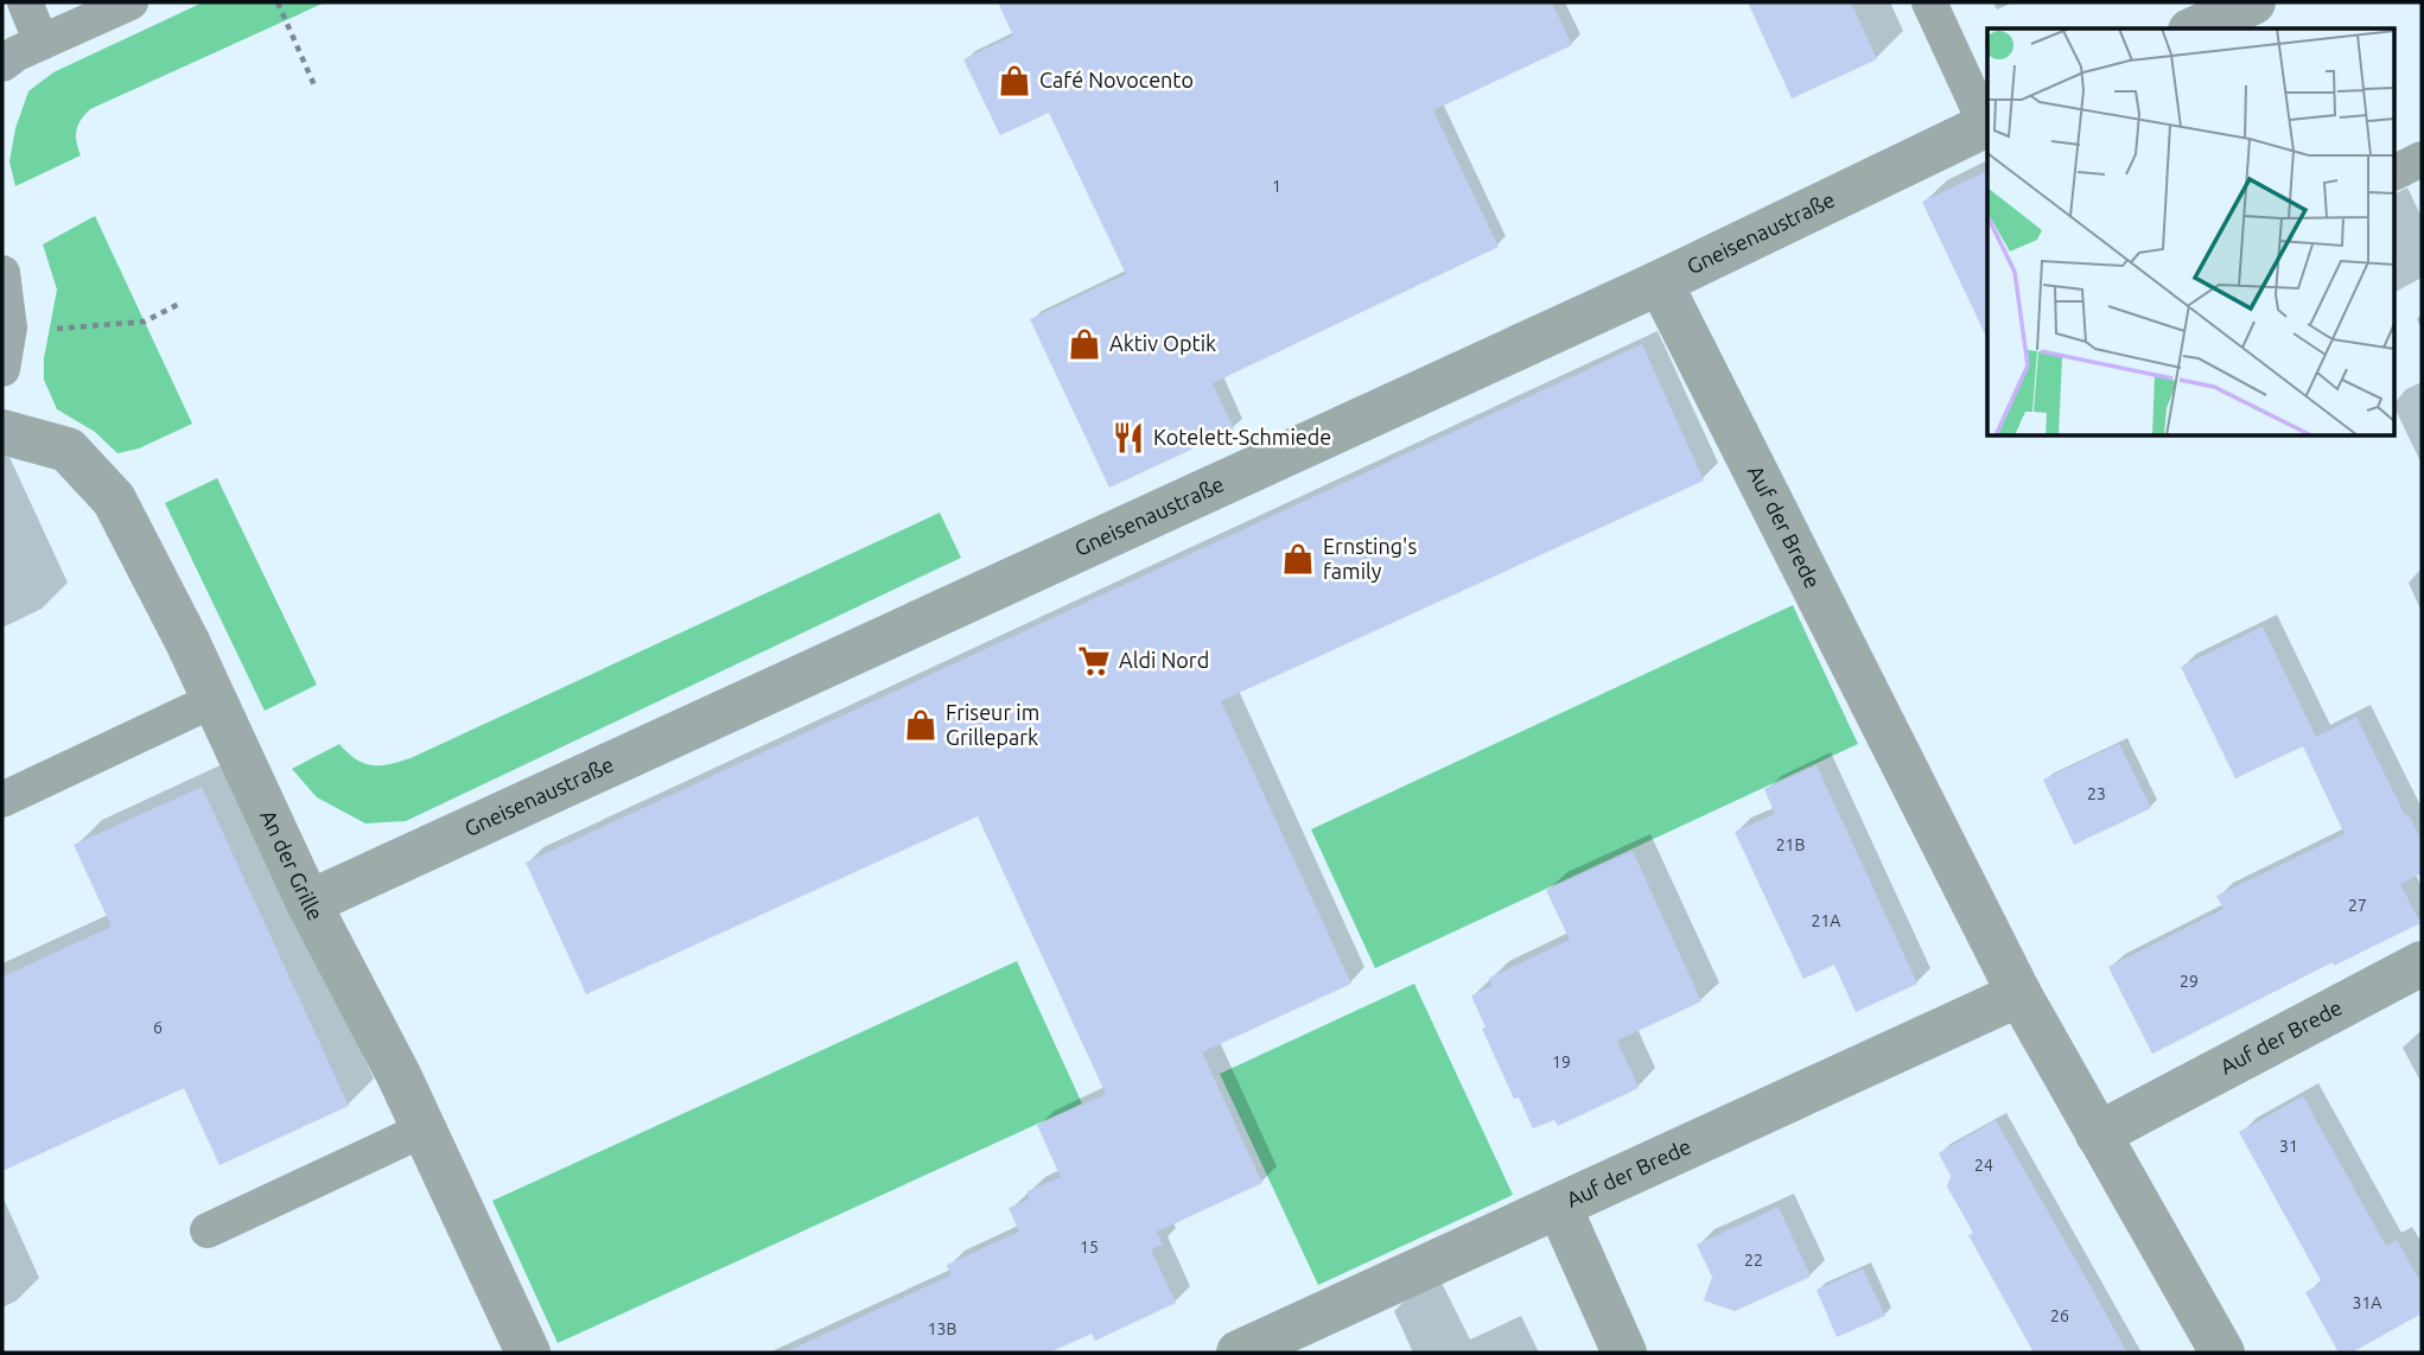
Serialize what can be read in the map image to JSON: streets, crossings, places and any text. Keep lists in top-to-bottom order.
{
  "streets": {
    "street": ["Gneisenaustraße", "Auf der Brede", "An der Grille"]
  },
  "crossings": [
    ["Gneisenaustraße", "Auf der Brede"],
    ["Gneisenaustraße", "An der Grille"]
  ],
  "places": {
    "shop": [
      "Café Novocento",
      "Aktiv Optik",
      "Ernsting's family",
      "Friseur im Grillepark"
    ],
    "restaurant": ["Kotelett-Schmiede"],
    "supermarket": ["Aldi Nord"]
  },
  "house_numbers": [
    "1",
    "23",
    "21B",
    "27",
    "21A",
    "29",
    "6",
    "19",
    "31",
    "24",
    "15",
    "22",
    "31A",
    "26",
    "13B"
  ]
}
